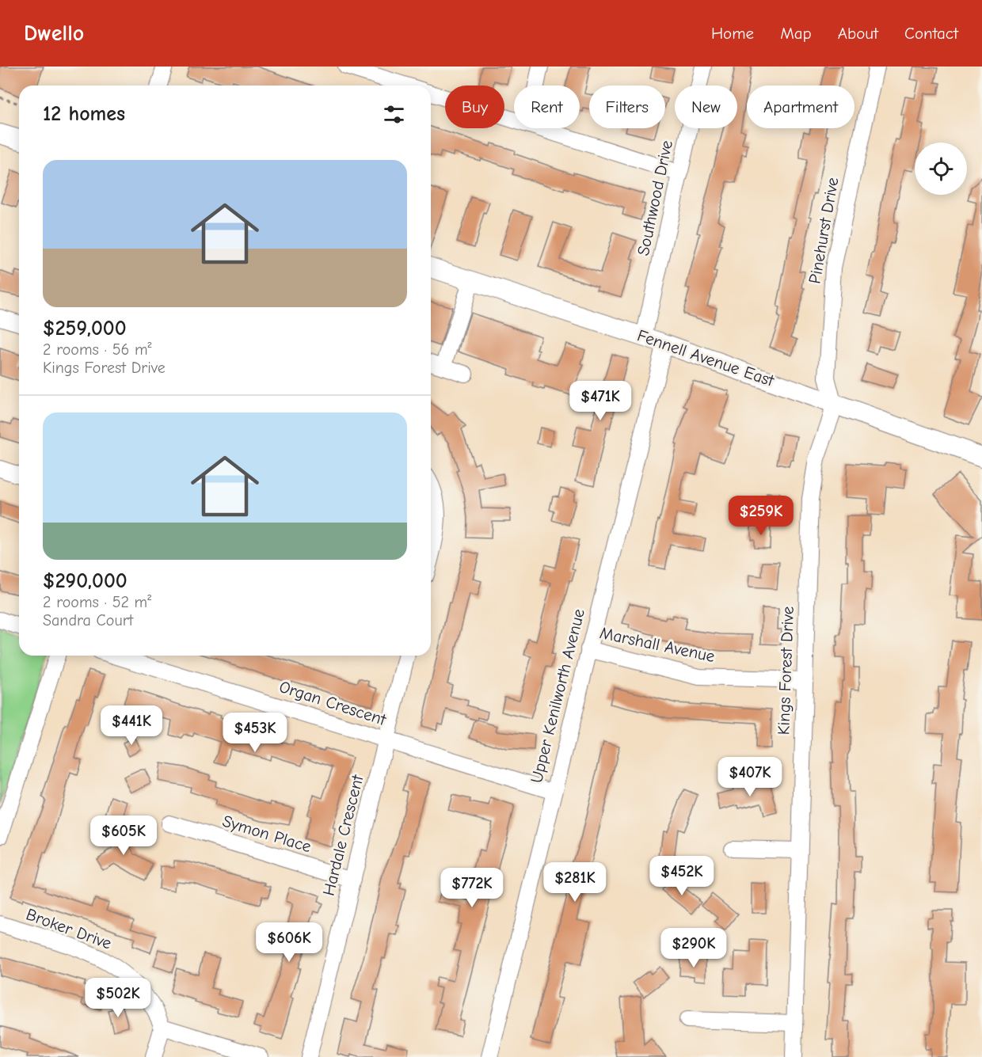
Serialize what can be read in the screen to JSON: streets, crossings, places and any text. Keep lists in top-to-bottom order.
{
  "streets": {
    "main road": ["Fennell Avenue East"],
    "street": [
      "Southwood Drive",
      "Pinehurst Drive",
      "Marshall Avenue",
      "Kings Forest Drive",
      "Upper Kenilworth Avenue",
      "Organ Crescent",
      "Symon Place",
      "Hardale Crescent",
      "Broker Drive"
    ]
  },
  "crossings": [
    ["Southwood Drive", "Fennell Avenue East"],
    ["Pinehurst Drive", "Fennell Avenue East"],
    ["Pinehurst Drive", "Kings Forest Drive"],
    ["Fennell Avenue East", "Kings Forest Drive"],
    ["Fennell Avenue East", "Upper Kenilworth Avenue"],
    ["Marshall Avenue", "Kings Forest Drive"],
    ["Marshall Avenue", "Upper Kenilworth Avenue"],
    ["Upper Kenilworth Avenue", "Organ Crescent"],
    ["Organ Crescent", "Hardale Crescent"],
    ["Symon Place", "Hardale Crescent"]
  ],
  "page": {
    "header": "Dwello",
    "nav": [
      "Home",
      "Map",
      "About",
      "Contact"
    ],
    "chip": [
      "Buy",
      "Rent",
      "Filters",
      "New",
      "Apartment"
    ],
    "heading": "12 homes",
    "list": [
      {
        "name": "$259,000",
        "note": "2 rooms · 56 m² · Kings Forest Drive"
      },
      {
        "name": "$290,000",
        "note": "2 rooms · 52 m² · Sandra Court"
      }
    ],
    "price": [
      "$471K",
      "$259K",
      "$441K",
      "$453K",
      "$407K",
      "$605K",
      "$452K",
      "$281K",
      "$772K",
      "$606K",
      "$290K",
      "$502K"
    ]
  }
}
